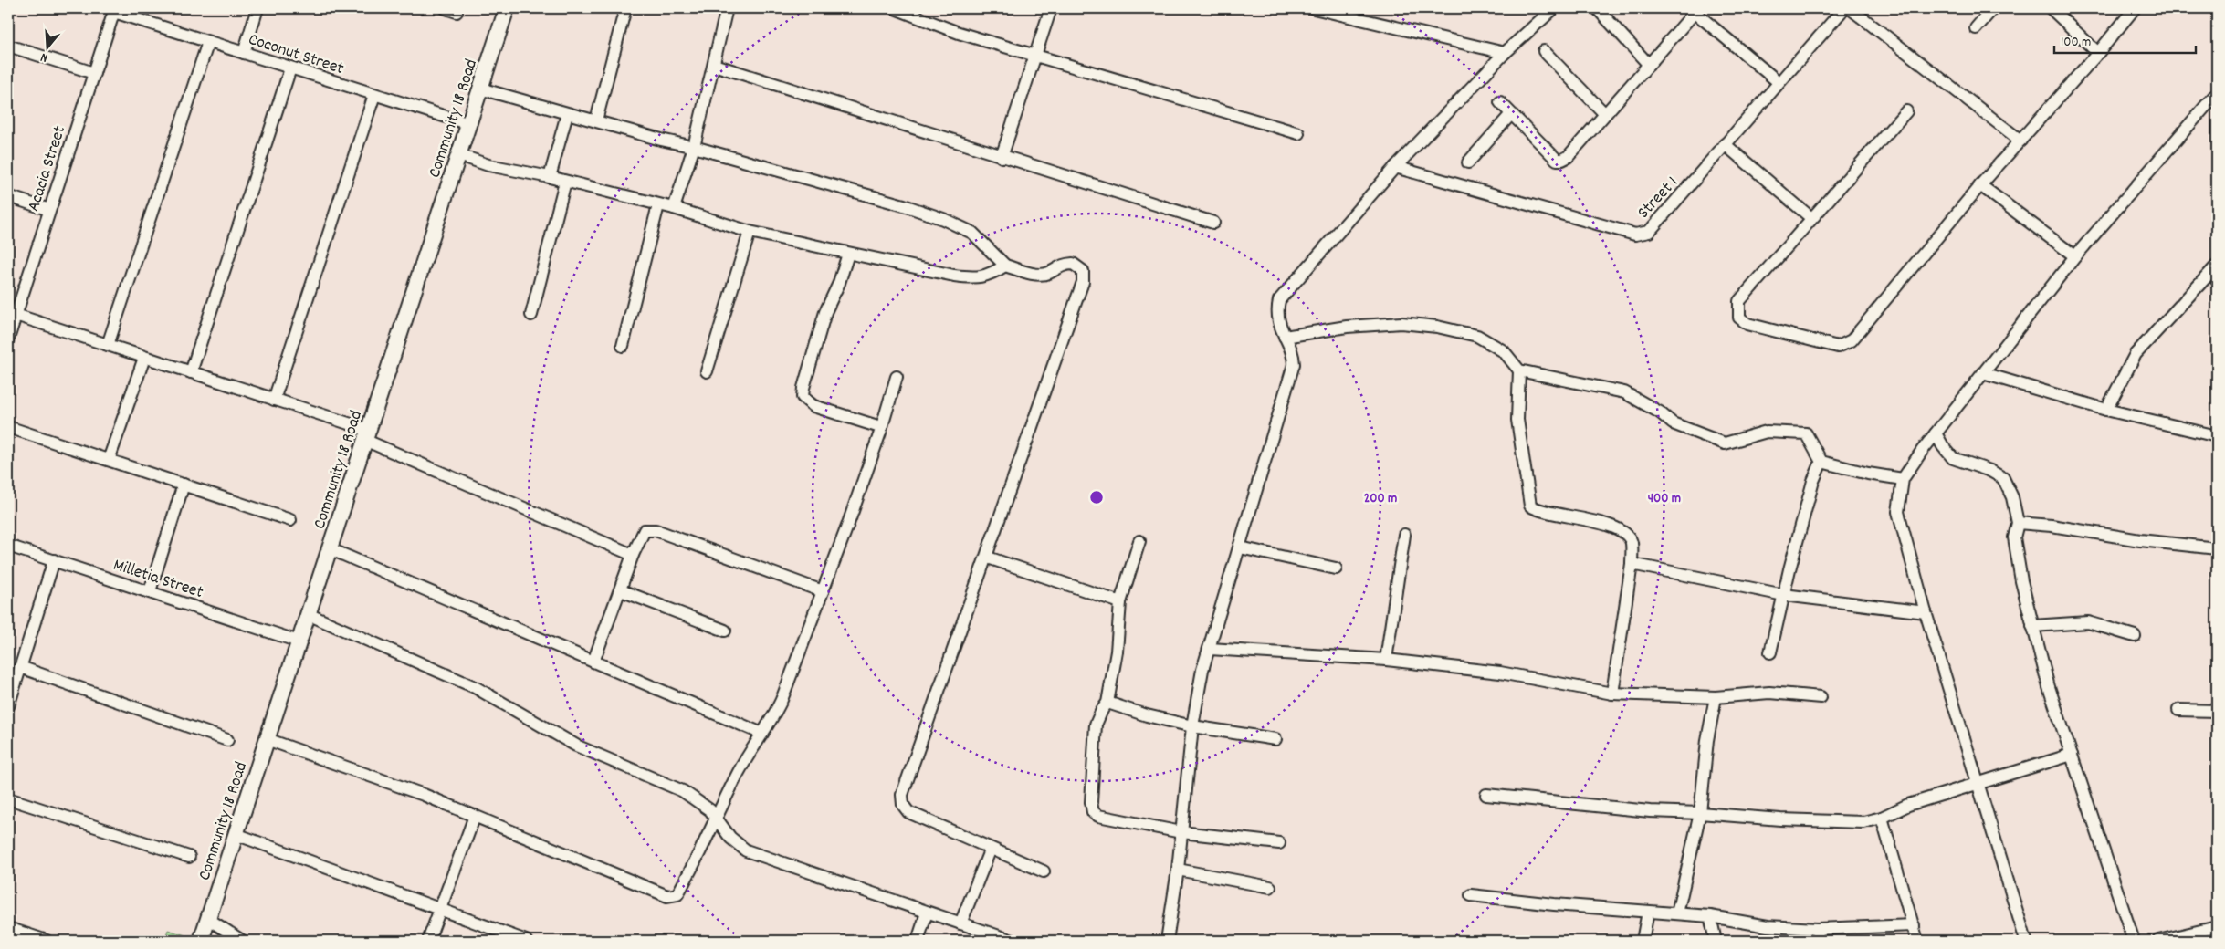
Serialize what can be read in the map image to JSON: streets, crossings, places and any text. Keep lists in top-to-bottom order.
{
  "streets": {
    "main road": ["Community 18 Road"],
    "street": [
      "Coconut Street",
      "Acacia Street",
      "Street 1",
      "Milletia Street"
    ]
  },
  "crossings": [
    ["Coconut Street", "Community 18 Road"],
    ["Coconut Street", "Acacia Street"],
    ["Community 18 Road", "Milletia Street"]
  ],
  "scale_bar": "100 m",
  "north": "bottom",
  "rings": ["200 m", "400 m"]
}
